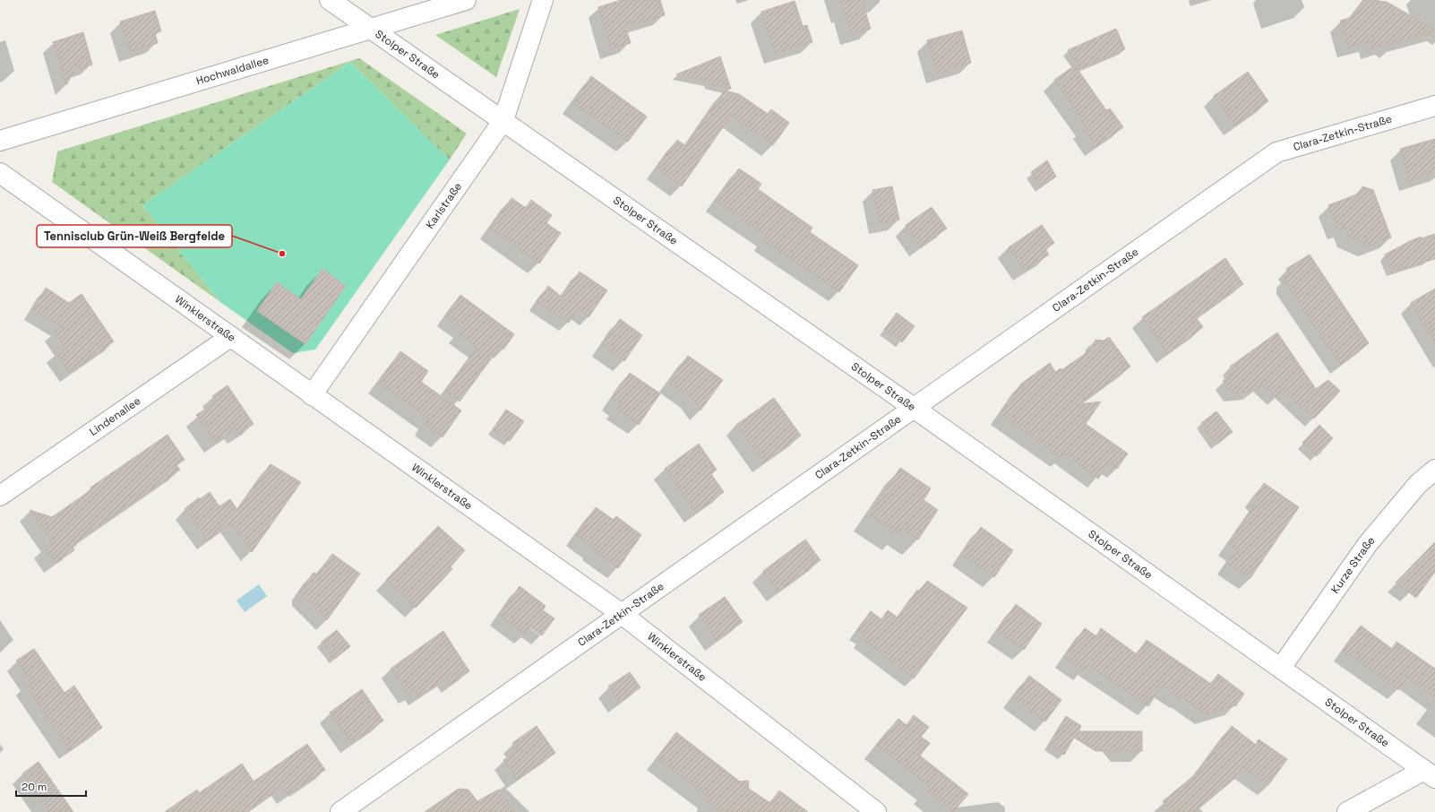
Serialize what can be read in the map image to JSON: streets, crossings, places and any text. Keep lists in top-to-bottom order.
{
  "streets": {
    "street": [
      "Stolper Straße",
      "Hochwaldallee",
      "Clara-Zetkin-Straße",
      "Karlstraße",
      "Winklerstraße",
      "Lindenallee",
      "Kurze Straße"
    ]
  },
  "crossings": [
    ["Stolper Straße", "Hochwaldallee"],
    ["Stolper Straße", "Clara-Zetkin-Straße"],
    ["Stolper Straße", "Karlstraße"],
    ["Stolper Straße", "Kurze Straße"],
    ["Clara-Zetkin-Straße", "Winklerstraße"],
    ["Karlstraße", "Winklerstraße"],
    ["Winklerstraße", "Lindenallee"]
  ],
  "places": ["Tennisclub Grün-Weiß Bergfelde"],
  "scale_bar": "20 m"
}
